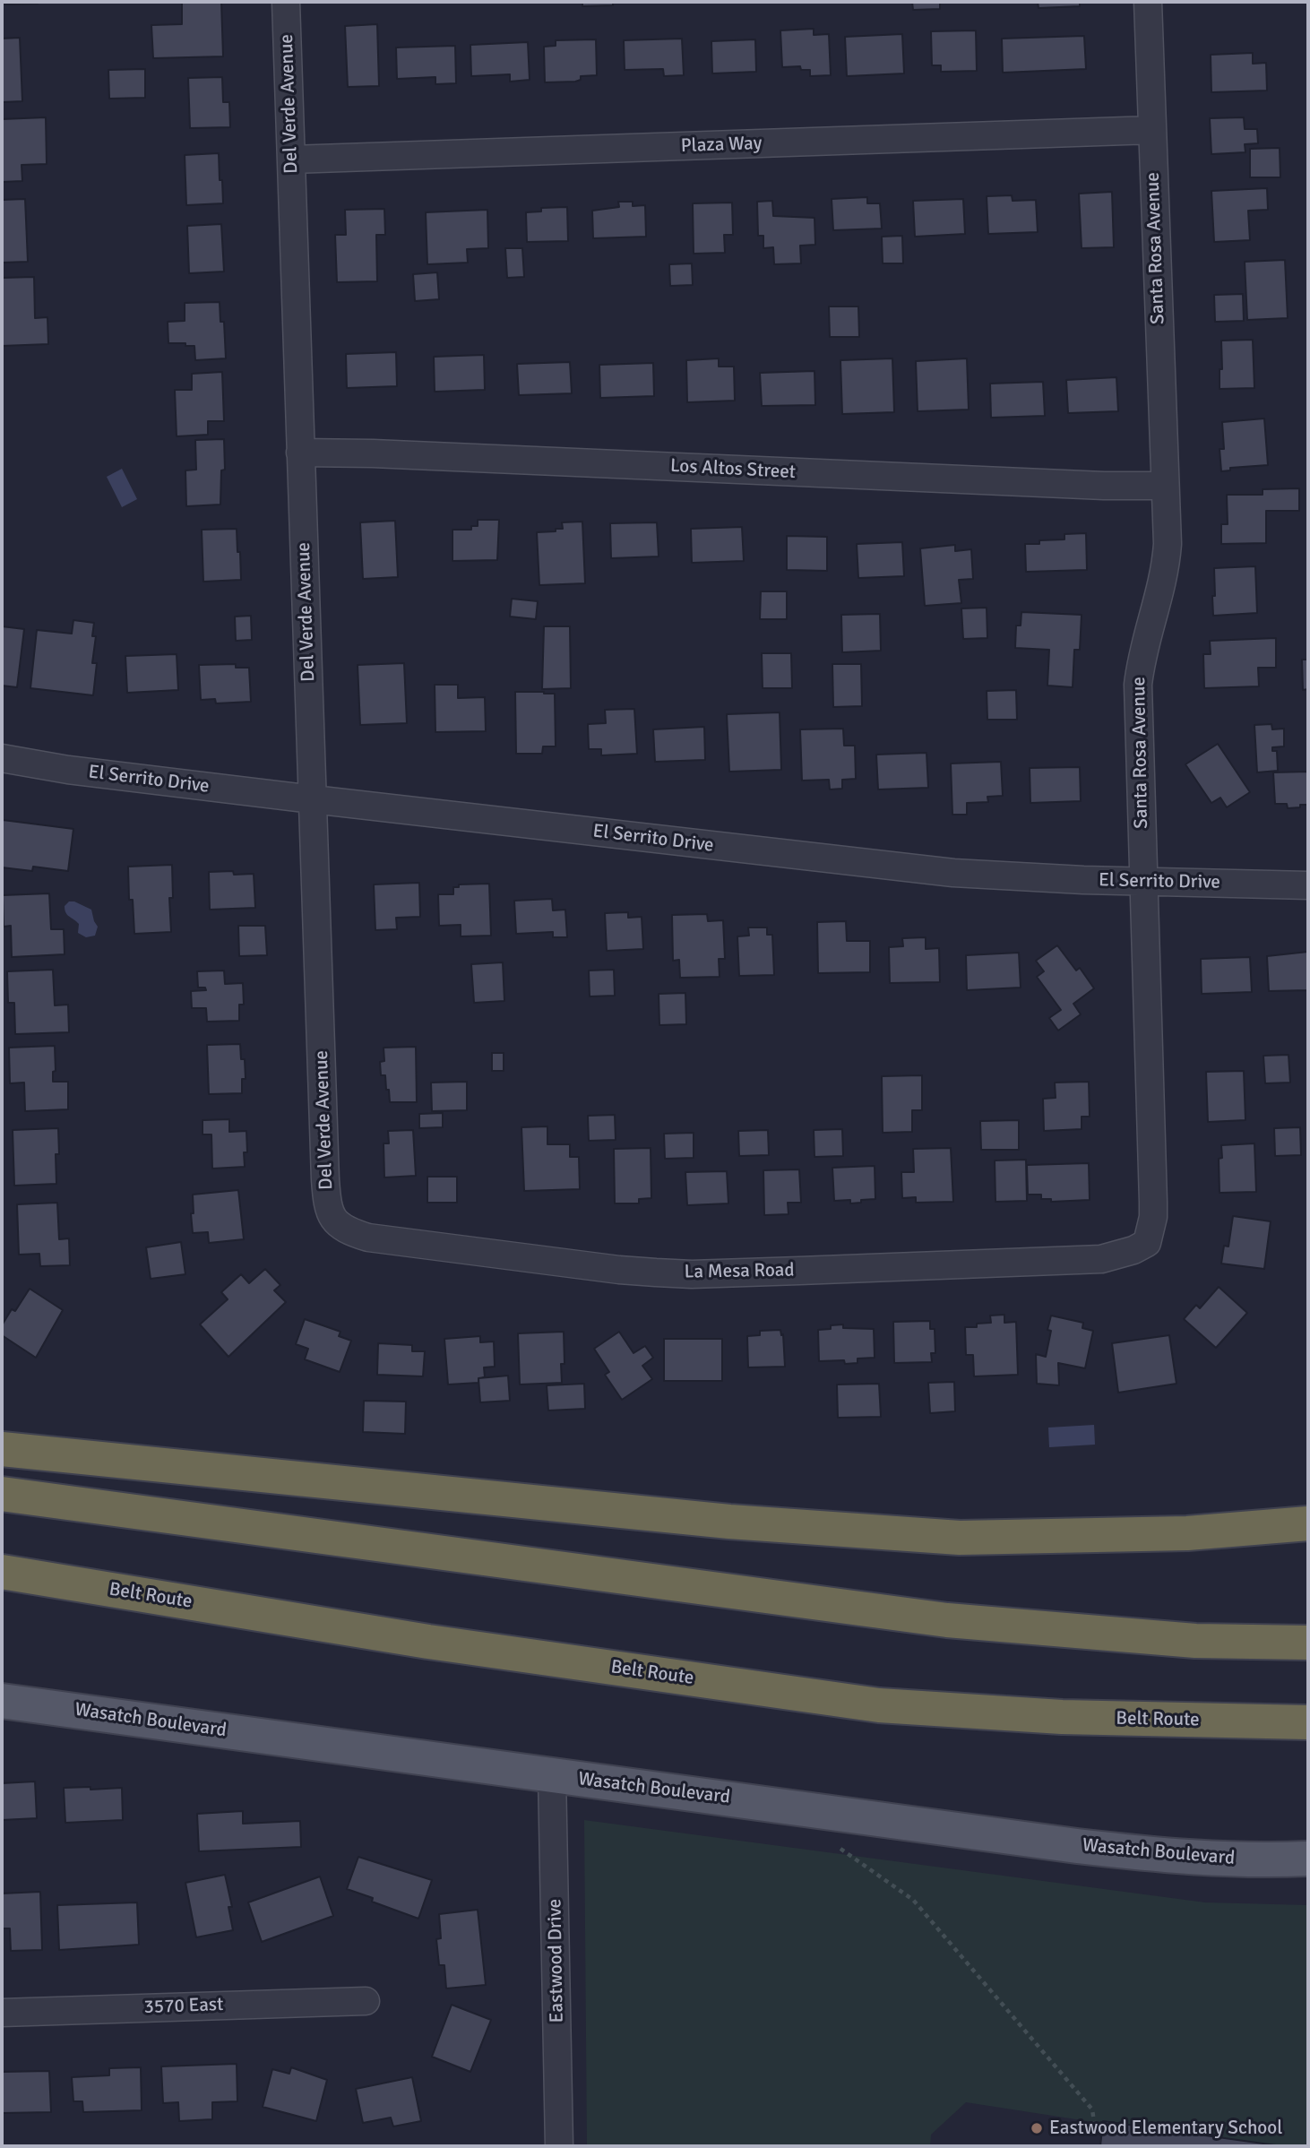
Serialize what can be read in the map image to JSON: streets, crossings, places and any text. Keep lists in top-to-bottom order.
{
  "streets": {
    "highway": ["Belt Route"],
    "main road": ["Wasatch Boulevard"],
    "street": [
      "Del Verde Avenue",
      "Plaza Way",
      "Santa Rosa Avenue",
      "Los Altos Street",
      "El Serrito Drive",
      "La Mesa Road",
      "Eastwood Drive",
      "3570 East"
    ]
  },
  "crossings": [
    ["Del Verde Avenue", "Plaza Way"],
    ["Del Verde Avenue", "Los Altos Street"],
    ["Del Verde Avenue", "El Serrito Drive"],
    ["Del Verde Avenue", "La Mesa Road"],
    ["Plaza Way", "Santa Rosa Avenue"],
    ["Santa Rosa Avenue", "Los Altos Street"],
    ["Santa Rosa Avenue", "El Serrito Drive"],
    ["Santa Rosa Avenue", "La Mesa Road"],
    ["Wasatch Boulevard", "Eastwood Drive"]
  ],
  "places": ["Eastwood Elementary School"]
}
